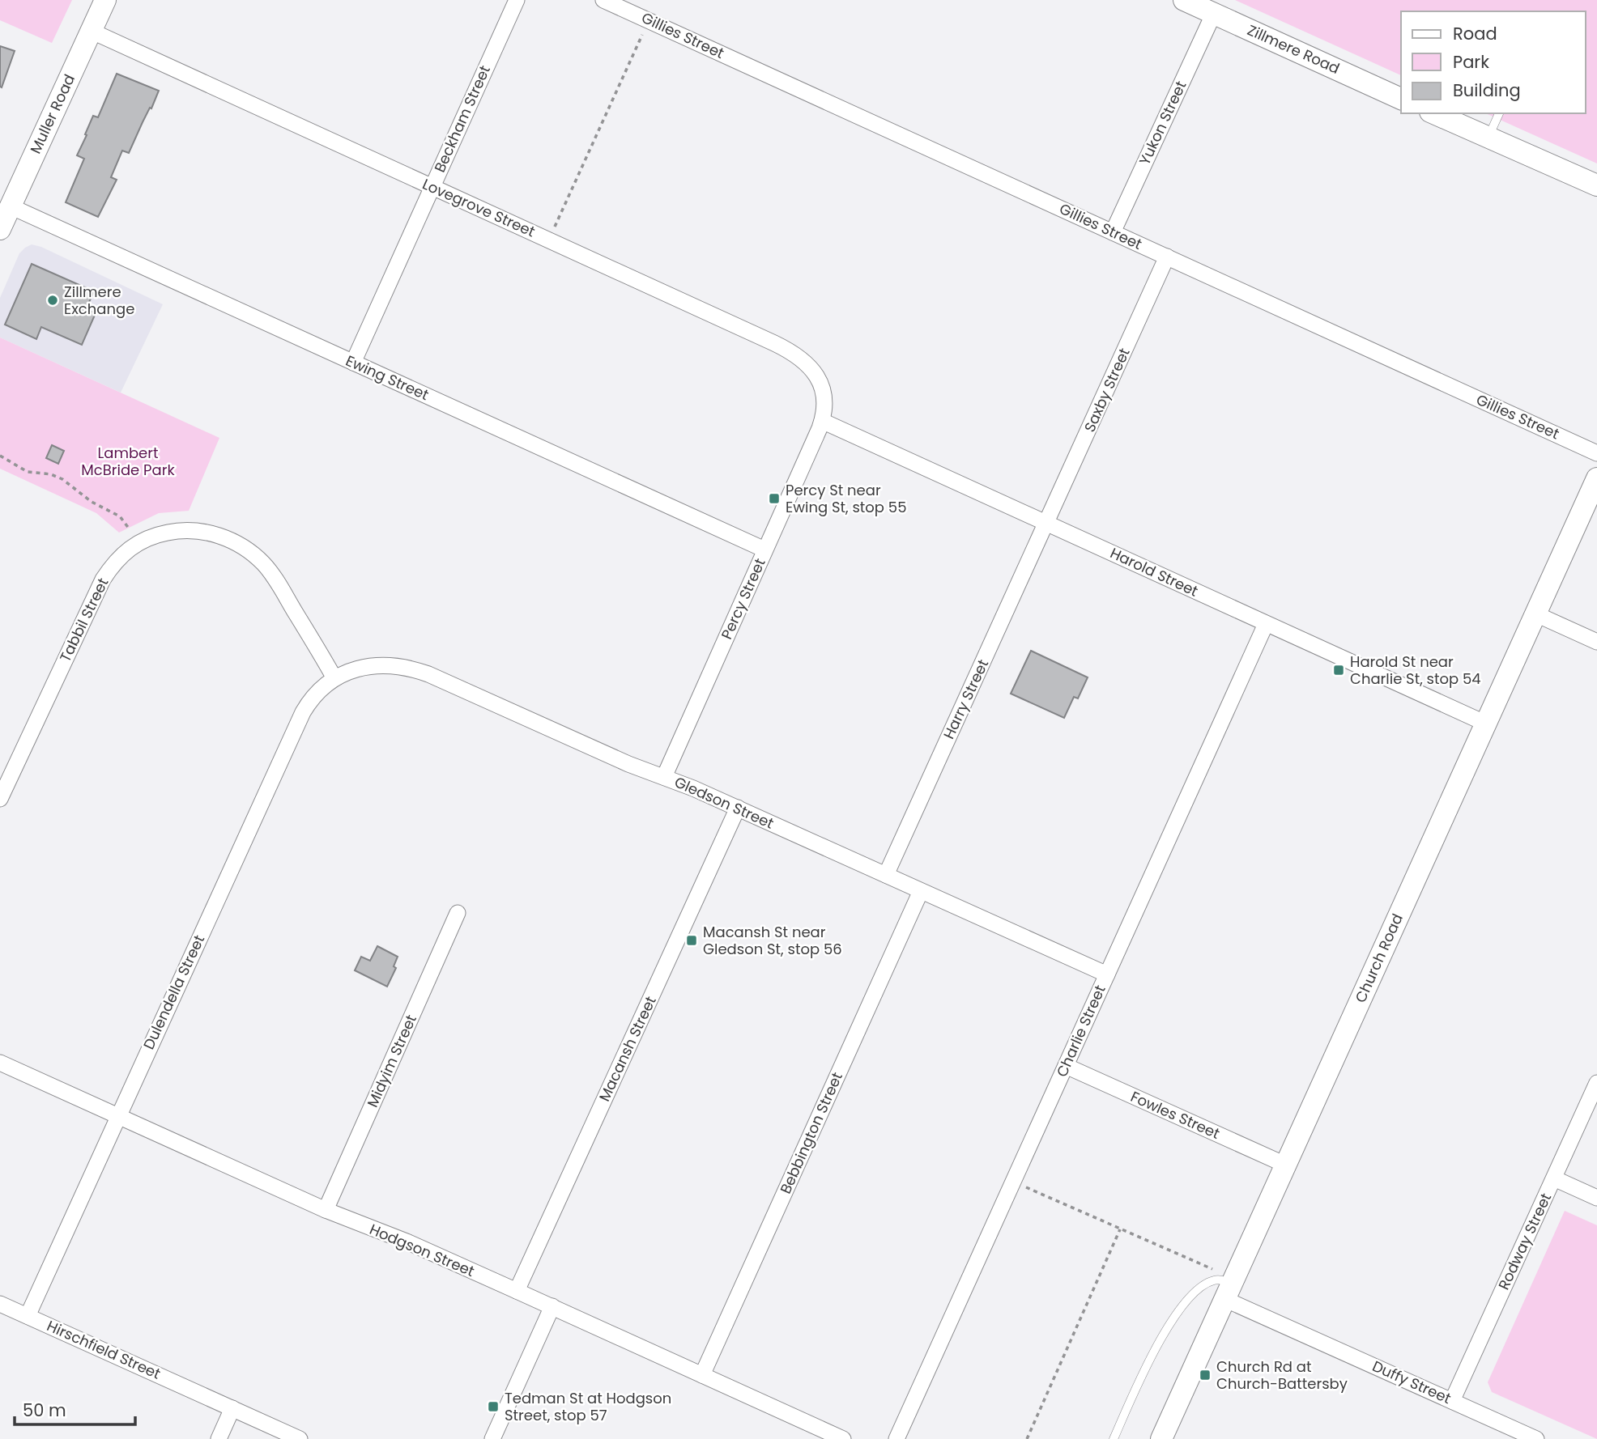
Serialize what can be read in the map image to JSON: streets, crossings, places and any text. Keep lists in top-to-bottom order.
{
  "streets": {
    "street": [
      "Gillies Street",
      "Zillmere Road",
      "Muller Road",
      "Beckham Street",
      "Yukon Street",
      "Lovegrove Street",
      "Ewing Street",
      "Saxby Street",
      "Harold Street",
      "Percy Street",
      "Tabbil Street",
      "Harry Street",
      "Gledson Street",
      "Church Road",
      "Dulendella Street",
      "Charlie Street",
      "Macansh Street",
      "Midyim Street",
      "Fowles Street",
      "Bebbington Street",
      "Rodway Street",
      "Hodgson Street",
      "Hirschfield Street",
      "Duffy Street"
    ]
  },
  "crossings": [
    ["Gillies Street", "Yukon Street"],
    ["Gillies Street", "Saxby Street"],
    ["Zillmere Road", "Yukon Street"],
    ["Muller Road", "Lovegrove Street"],
    ["Muller Road", "Ewing Street"],
    ["Beckham Street", "Lovegrove Street"],
    ["Beckham Street", "Ewing Street"],
    ["Lovegrove Street", "Harold Street"],
    ["Lovegrove Street", "Percy Street"],
    ["Ewing Street", "Percy Street"],
    ["Saxby Street", "Harold Street"],
    ["Saxby Street", "Harry Street"],
    ["Harold Street", "Percy Street"],
    ["Harold Street", "Harry Street"],
    ["Harold Street", "Church Road"],
    ["Harold Street", "Charlie Street"],
    ["Percy Street", "Gledson Street"],
    ["Tabbil Street", "Gledson Street"],
    ["Tabbil Street", "Dulendella Street"],
    ["Harry Street", "Gledson Street"],
    ["Gledson Street", "Dulendella Street"],
    ["Gledson Street", "Charlie Street"],
    ["Gledson Street", "Macansh Street"],
    ["Gledson Street", "Bebbington Street"],
    ["Church Road", "Fowles Street"],
    ["Church Road", "Duffy Street"],
    ["Dulendella Street", "Hodgson Street"],
    ["Dulendella Street", "Hirschfield Street"],
    ["Charlie Street", "Fowles Street"],
    ["Macansh Street", "Hodgson Street"],
    ["Midyim Street", "Hodgson Street"],
    ["Bebbington Street", "Hodgson Street"],
    ["Rodway Street", "Duffy Street"]
  ],
  "parks": ["Lambert McBride Park"],
  "places": {
    "other": ["Zillmere Exchange"],
    "transit": [
      "Percy St near Ewing St, stop 55",
      "Harold St near Charlie St, stop 54",
      "Macansh St near Gledson St, stop 56",
      "Church Rd at Church-Battersby",
      "Tedman St at Hodgson Street, stop 57"
    ]
  },
  "legend": ["Road", "Park", "Building"],
  "scale_bar": "50 m"
}
